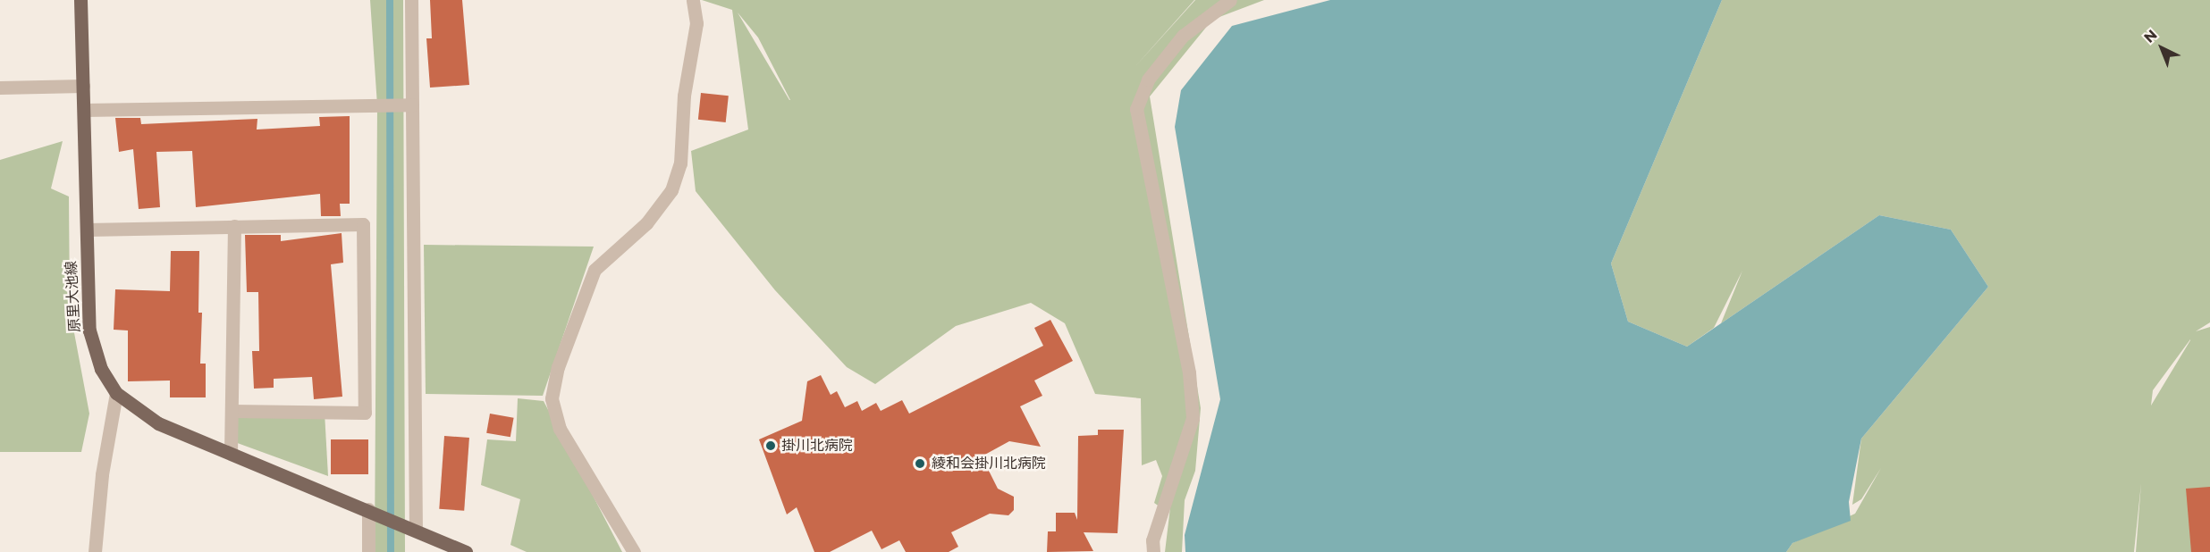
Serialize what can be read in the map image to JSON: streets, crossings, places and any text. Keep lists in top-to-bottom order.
{
  "streets": {
    "main road": ["原里大池線"]
  },
  "places": ["掛川北病院", "綾和会掛川北病院"],
  "north": "top left"
}
